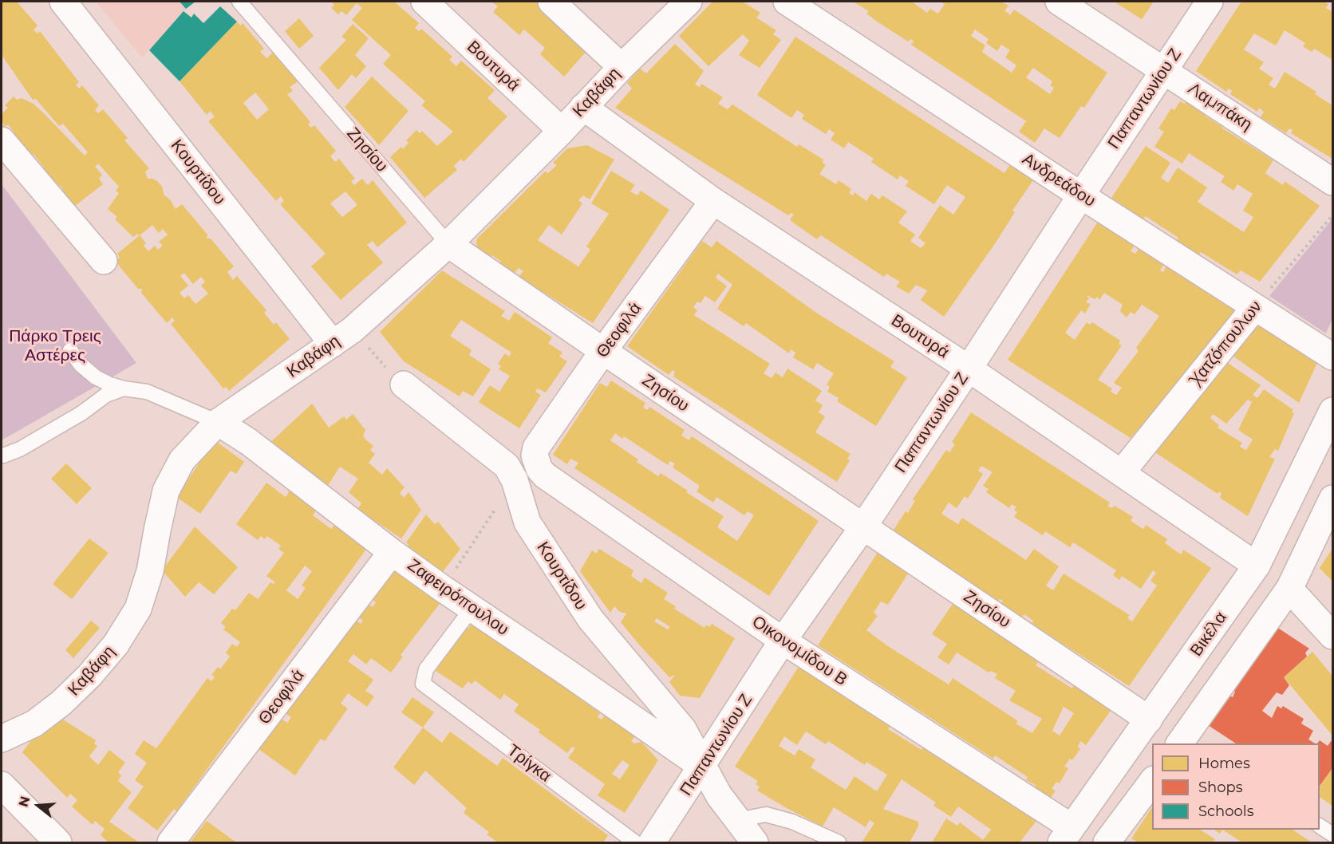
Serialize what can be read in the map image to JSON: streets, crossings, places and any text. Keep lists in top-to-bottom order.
{
  "streets": {
    "street": [
      "Βουτυρά",
      "Καβάφη",
      "Παπαντωνίου Ζ",
      "Λαμπάκη",
      "Ζησίου",
      "Κουρτίδου",
      "Ανδρεάδου",
      "Θεοφιλά",
      "Χατζόπουλων",
      "Ζαφειρόπουλου",
      "Βικέλα",
      "Οικονομίδου Β"
    ],
    "lane": ["Τρίγκα"]
  },
  "crossings": [
    ["Βουτυρά", "Καβάφη"],
    ["Βουτυρά", "Παπαντωνίου Ζ"],
    ["Βουτυρά", "Θεοφιλά"],
    ["Βουτυρά", "Χατζόπουλων"],
    ["Βουτυρά", "Βικέλα"],
    ["Καβάφη", "Ζησίου"],
    ["Καβάφη", "Κουρτίδου"],
    ["Καβάφη", "Ζαφειρόπουλου"],
    ["Παπαντωνίου Ζ", "Λαμπάκη"],
    ["Παπαντωνίου Ζ", "Ζησίου"],
    ["Παπαντωνίου Ζ", "Κουρτίδου"],
    ["Παπαντωνίου Ζ", "Ανδρεάδου"],
    ["Παπαντωνίου Ζ", "Ζαφειρόπουλου"],
    ["Παπαντωνίου Ζ", "Οικονομίδου Β"],
    ["Ζησίου", "Θεοφιλά"],
    ["Ζησίου", "Βικέλα"],
    ["Κουρτίδου", "Ζαφειρόπουλου"],
    ["Ανδρεάδου", "Χατζόπουλων"],
    ["Θεοφιλά", "Ζαφειρόπουλου"],
    ["Θεοφιλά", "Οικονομίδου Β"],
    ["Ζαφειρόπουλου", "Τρίγκα"],
    ["Βικέλα", "Οικονομίδου Β"]
  ],
  "parks": ["Πάρκο Τρεις Αστέρες"],
  "legend": ["Homes", "Shops", "Schools"],
  "north": "left"
}
